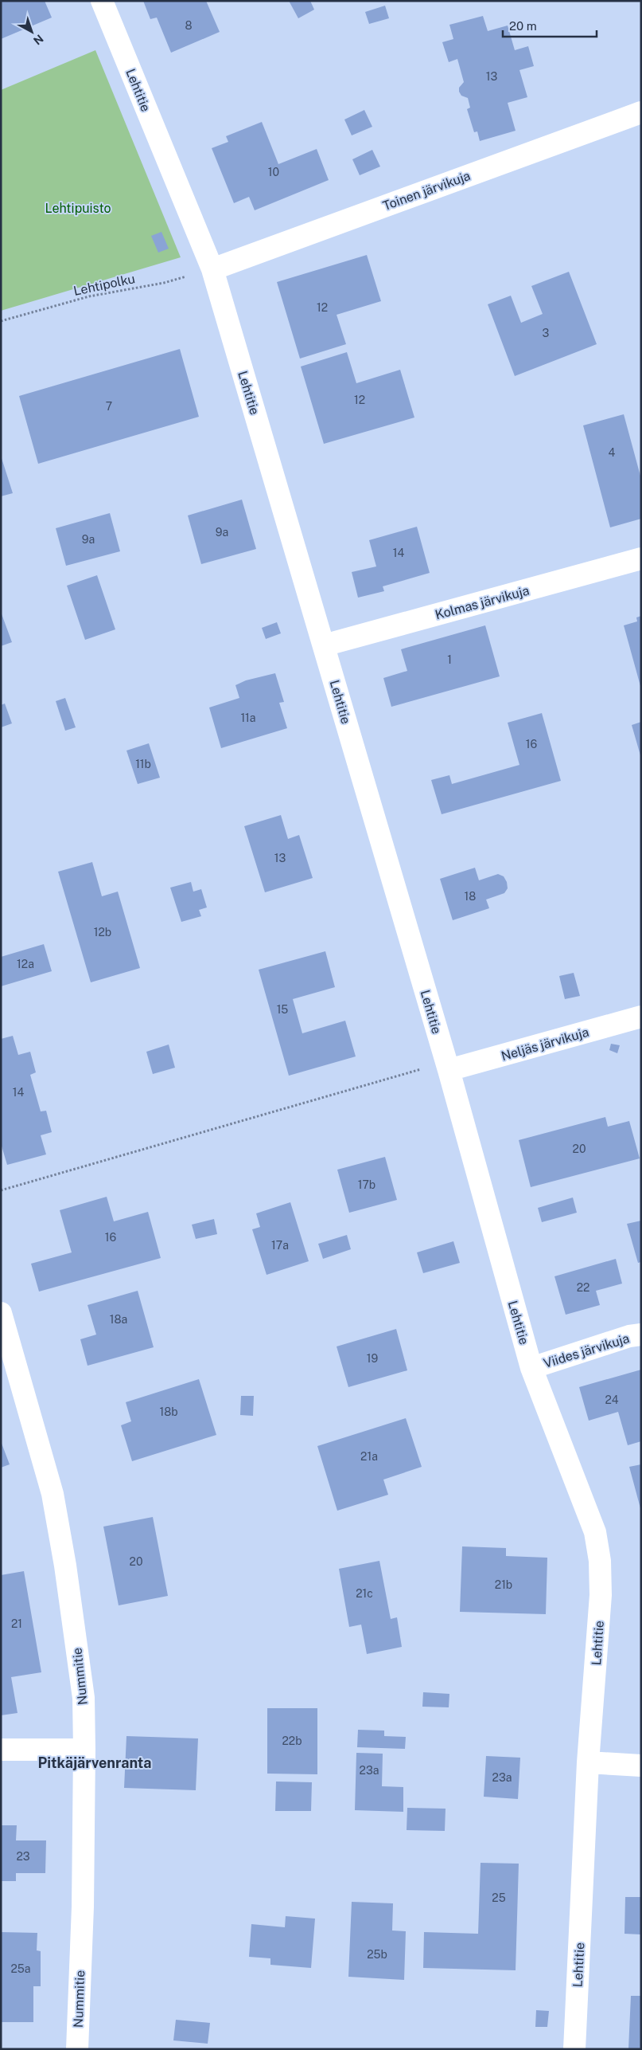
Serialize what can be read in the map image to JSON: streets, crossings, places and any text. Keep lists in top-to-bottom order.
{
  "streets": {
    "street": [
      "Lehtitie",
      "Toinen järvikuja",
      "Kolmas järvikuja",
      "Neljäs järvikuja",
      "Viides järvikuja",
      "Nummitie"
    ],
    "path": ["Lehtipolku"]
  },
  "crossings": [
    ["Lehtitie", "Toinen järvikuja"],
    ["Lehtitie", "Lehtipolku"],
    ["Lehtitie", "Kolmas järvikuja"],
    ["Lehtitie", "Neljäs järvikuja"],
    ["Lehtitie", "Viides järvikuja"],
    ["Toinen järvikuja", "Lehtipolku"]
  ],
  "districts": ["Pitkäjärvenranta"],
  "parks": ["Lehtipuisto"],
  "house_numbers": [
    "8",
    "13",
    "10",
    "12",
    "3",
    "12",
    "7",
    "4",
    "9a",
    "9a",
    "14",
    "1",
    "11a",
    "16",
    "11b",
    "13",
    "18",
    "12b",
    "12a",
    "15",
    "14",
    "20",
    "17b",
    "16",
    "17a",
    "22",
    "18a",
    "19",
    "24",
    "18b",
    "21a",
    "20",
    "21b",
    "21c",
    "21",
    "22b",
    "23a",
    "23a",
    "23",
    "25",
    "25b",
    "25a"
  ],
  "scale_bar": "20 m",
  "north": "bottom right"
}
